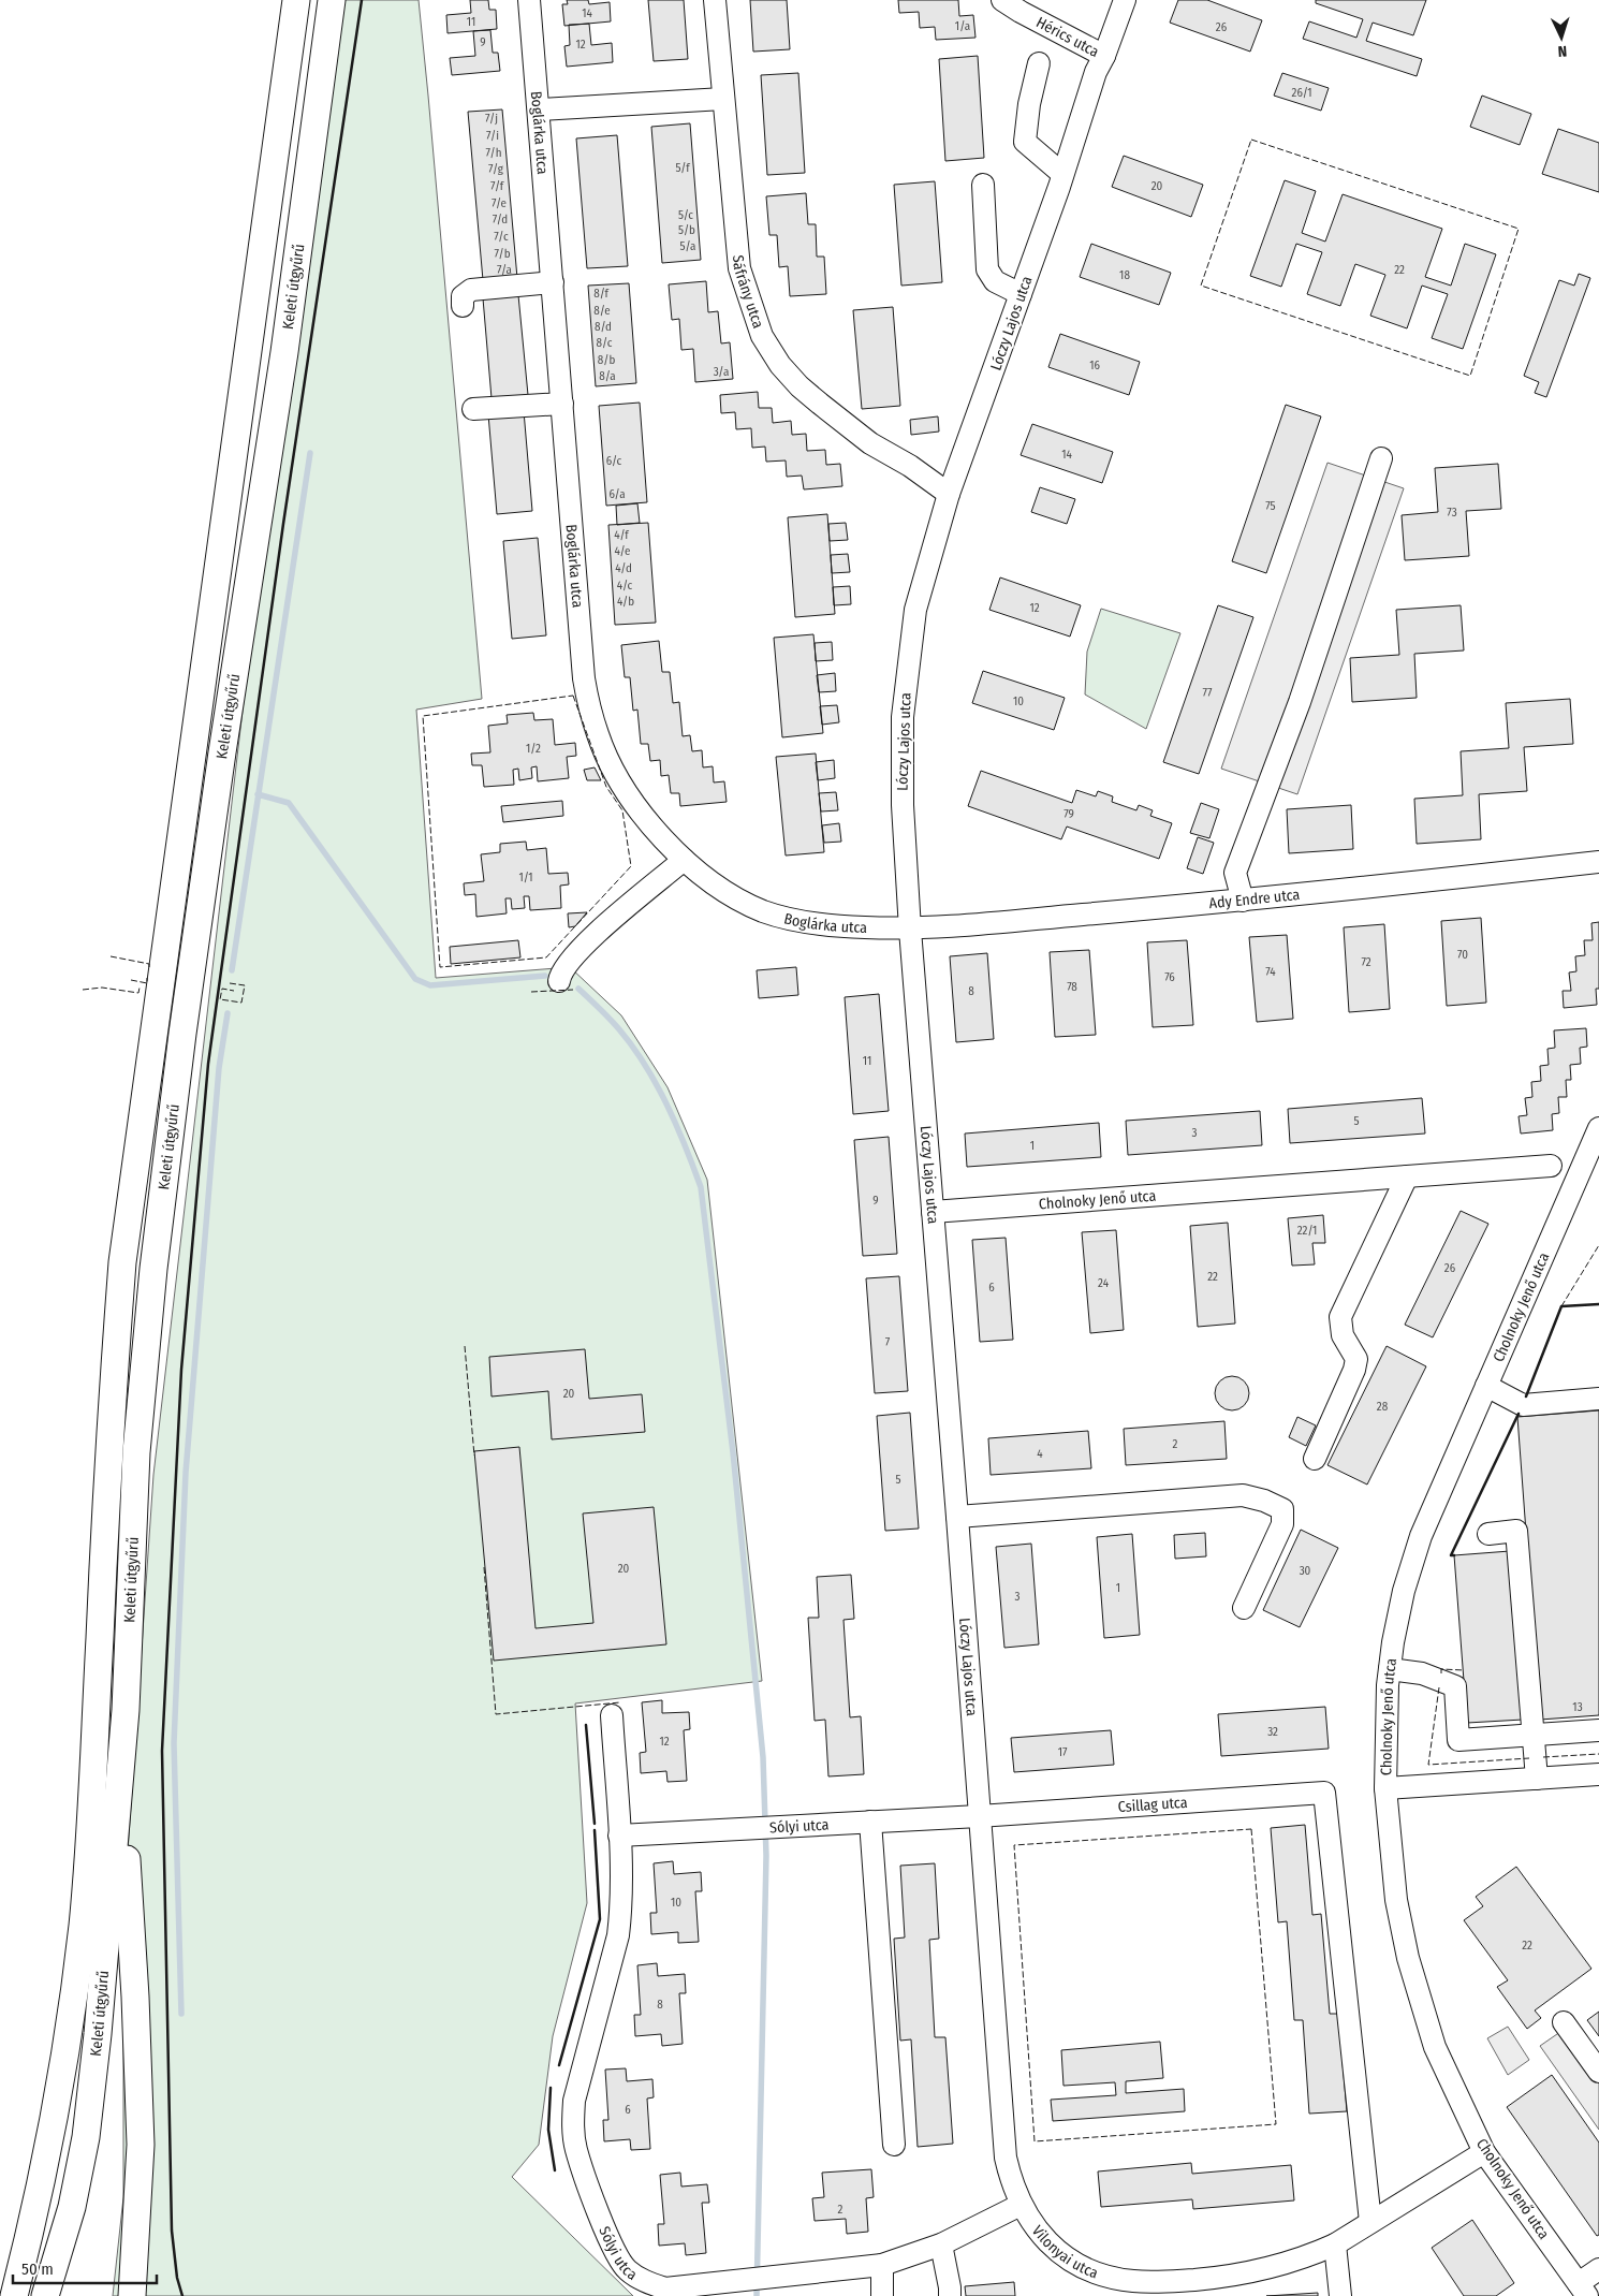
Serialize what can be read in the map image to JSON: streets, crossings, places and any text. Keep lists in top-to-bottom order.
{
  "streets": {
    "main road": ["Keleti útgyűrű"],
    "street": [
      "Hérics utca",
      "Boglárka utca",
      "Sáfrány utca",
      "Lóczy Lajos utca",
      "Ady Endre utca",
      "Cholnoky Jenő utca",
      "Csillag utca",
      "Sólyi utca",
      "Vilonyai utca"
    ]
  },
  "crossings": [
    ["Hérics utca", "Lóczy Lajos utca"],
    ["Boglárka utca", "Lóczy Lajos utca"],
    ["Boglárka utca", "Ady Endre utca"],
    ["Sáfrány utca", "Lóczy Lajos utca"],
    ["Lóczy Lajos utca", "Ady Endre utca"],
    ["Lóczy Lajos utca", "Cholnoky Jenő utca"],
    ["Lóczy Lajos utca", "Csillag utca"],
    ["Lóczy Lajos utca", "Sólyi utca"],
    ["Lóczy Lajos utca", "Vilonyai utca"],
    ["Cholnoky Jenő utca", "Vilonyai utca"],
    ["Csillag utca", "Sólyi utca"],
    ["Csillag utca", "Vilonyai utca"],
    ["Sólyi utca", "Vilonyai utca"]
  ],
  "house_numbers": [
    "14",
    "11",
    "1/a",
    "26",
    "9",
    "12",
    "26/1",
    "7/j",
    "7/i",
    "7/h",
    "5/f",
    "7/g",
    "7/f",
    "20",
    "7/e",
    "5/c",
    "7/d",
    "5/b",
    "7/c",
    "5/a",
    "7/b",
    "7/a",
    "22",
    "18",
    "8/f",
    "8/e",
    "8/d",
    "8/c",
    "8/b",
    "16",
    "3/a",
    "8/a",
    "14",
    "6/c",
    "6/a",
    "75",
    "73",
    "4/f",
    "4/e",
    "4/d",
    "4/c",
    "4/b",
    "12",
    "77",
    "10",
    "1/2",
    "79",
    "1/1",
    "70",
    "72",
    "74",
    "76",
    "78",
    "8",
    "11",
    "5",
    "3",
    "1",
    "9",
    "22/1",
    "26",
    "22",
    "24",
    "6",
    "7",
    "20",
    "28",
    "2",
    "4",
    "5",
    "20",
    "30",
    "1",
    "3",
    "13",
    "32",
    "12",
    "17",
    "10",
    "22",
    "8",
    "6",
    "2"
  ],
  "scale_bar": "50 m",
  "north": "bottom"
}
